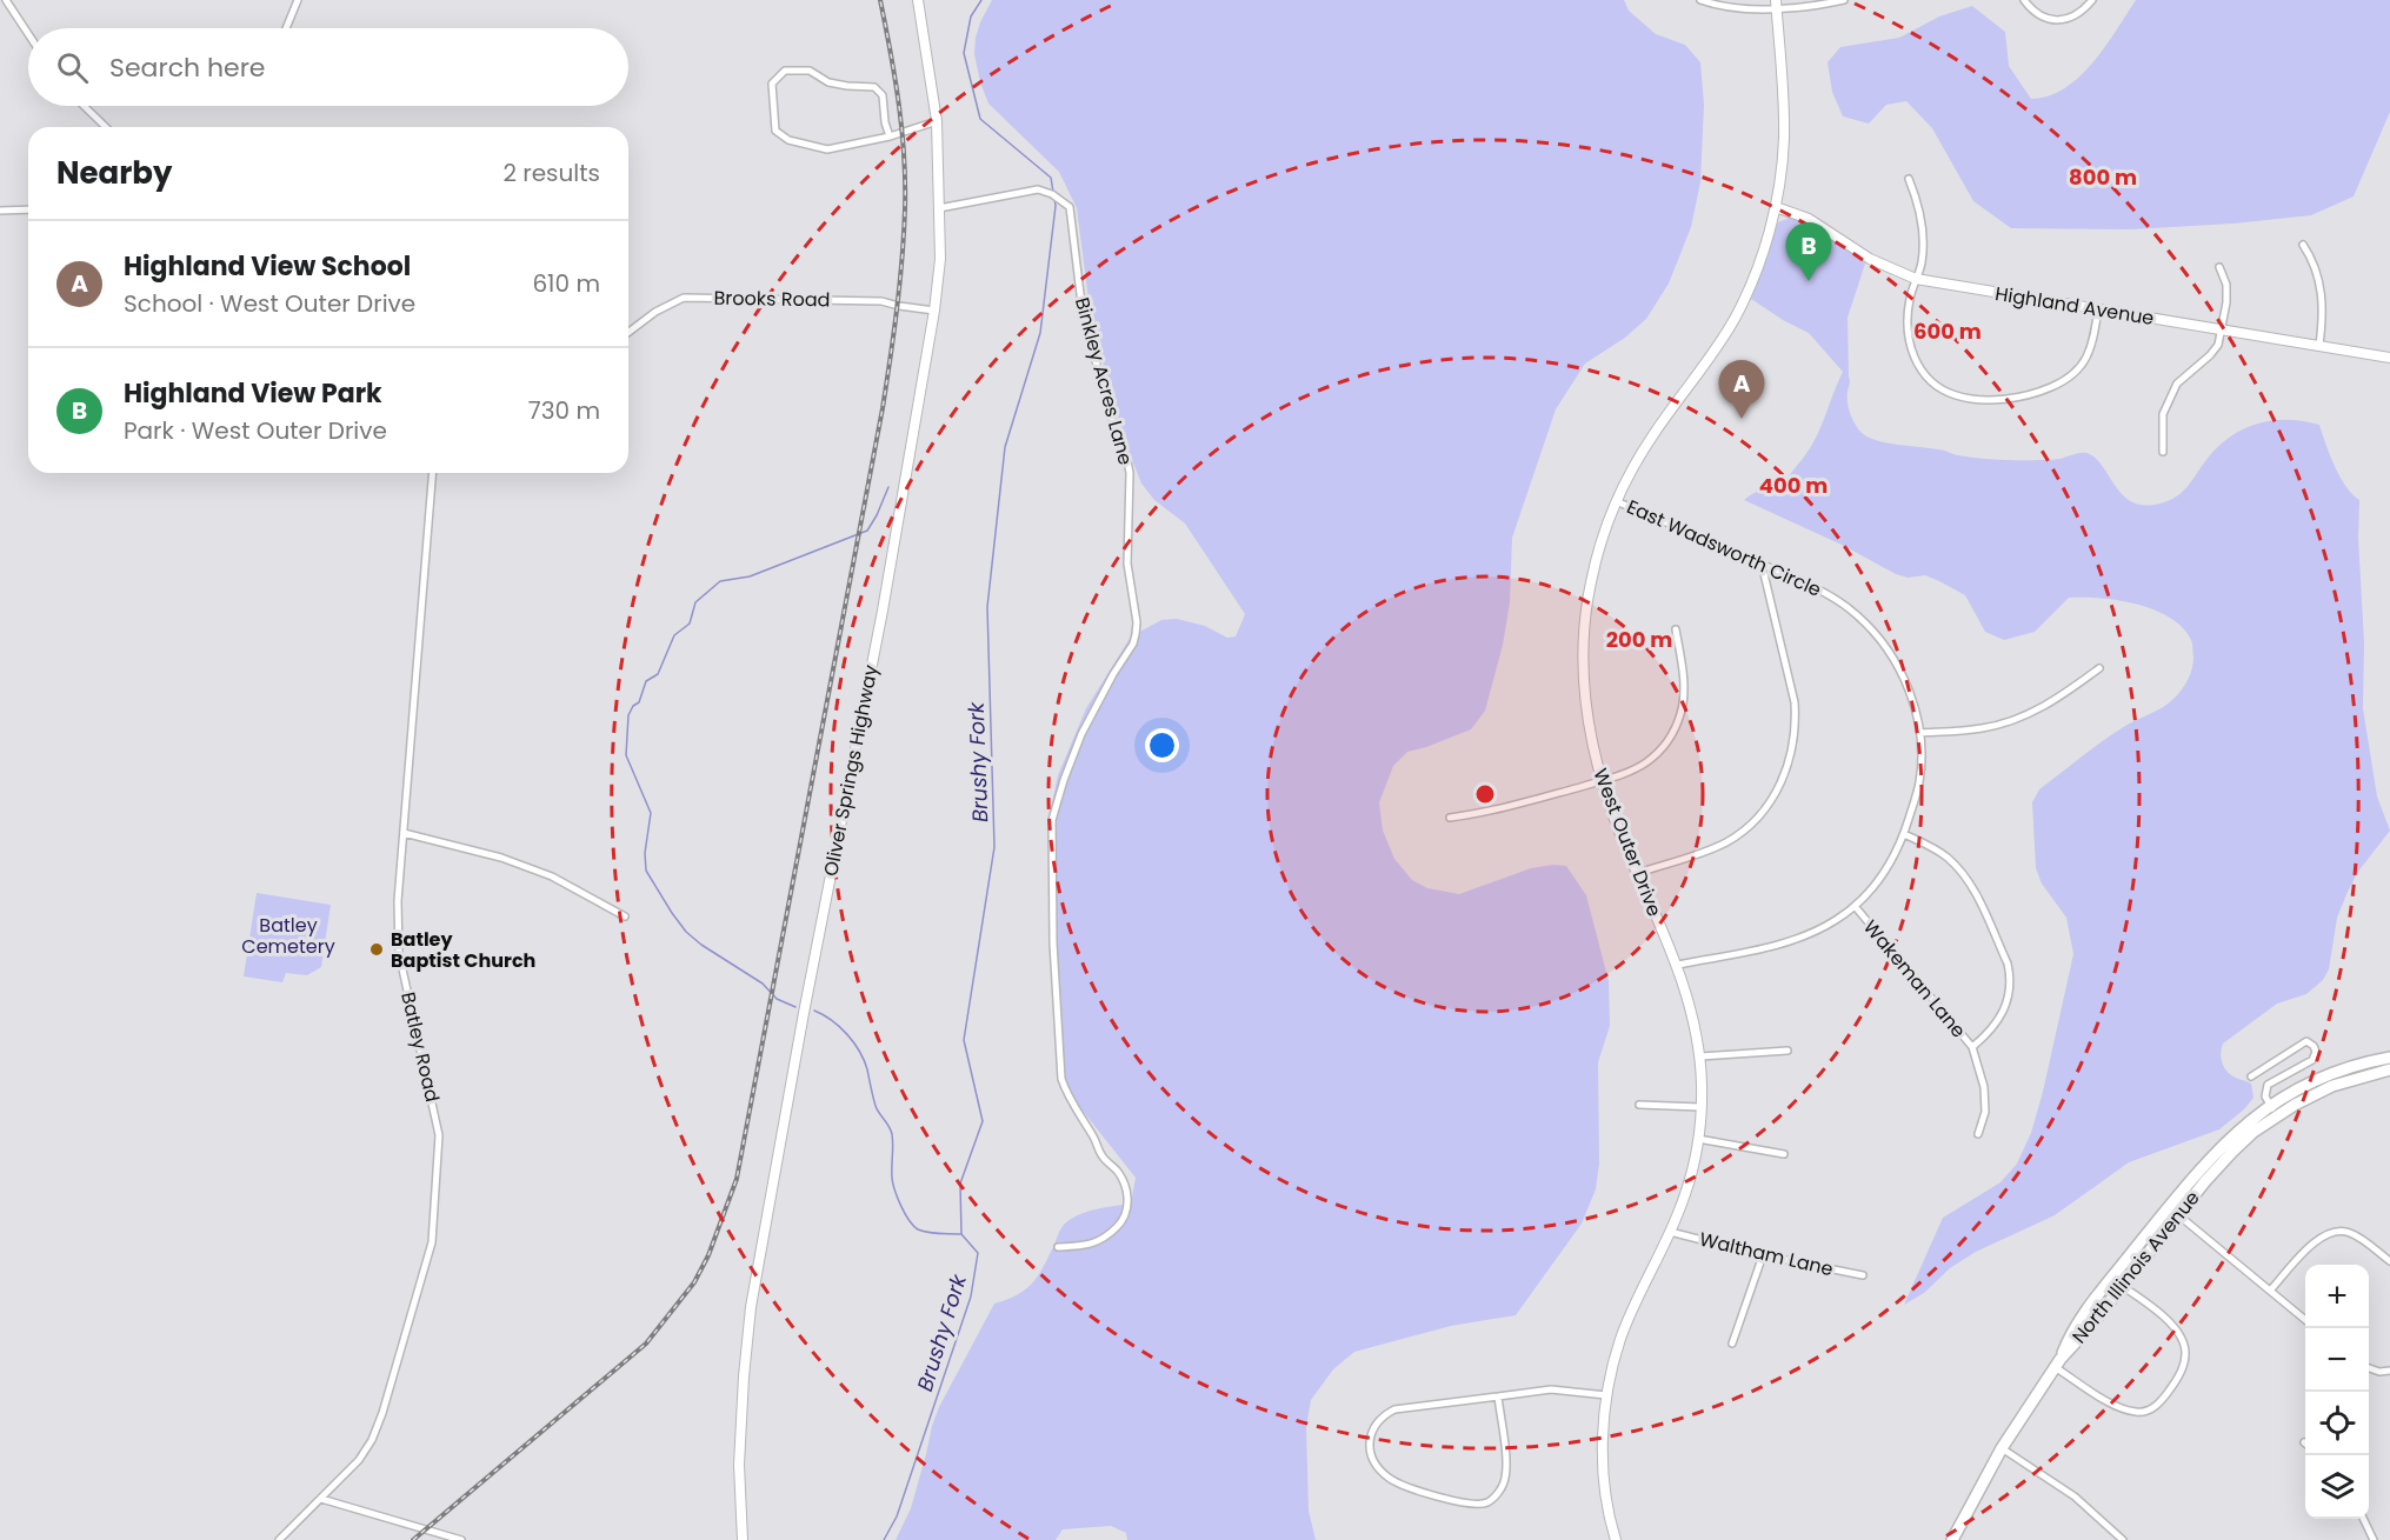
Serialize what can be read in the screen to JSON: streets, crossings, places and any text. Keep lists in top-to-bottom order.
{
  "streets": {
    "highway": ["North Illinois Avenue"],
    "street": [
      "Brooks Road",
      "Highland Avenue",
      "Binkley Acres Lane",
      "East Wadsworth Circle",
      "Oliver Springs Highway",
      "West Outer Drive",
      "Wakeman Lane",
      "Batley Road",
      "Waltham Lane"
    ]
  },
  "crossings": [
    ["Brooks Road", "Oliver Springs Highway"],
    ["Highland Avenue", "West Outer Drive"],
    ["Binkley Acres Lane", "Oliver Springs Highway"],
    ["East Wadsworth Circle", "West Outer Drive"],
    ["East Wadsworth Circle", "Wakeman Lane"],
    ["West Outer Drive", "Waltham Lane"]
  ],
  "water": ["Brushy Fork"],
  "parks": ["Batley Cemetery"],
  "places": ["Batley Baptist Church"],
  "page": {
    "search": "Search here",
    "heading": ["Nearby", "2 results"],
    "list": [
      {
        "mark": "A",
        "name": "Highland View School",
        "note": "School · West Outer Drive",
        "value": "610 m"
      },
      {
        "mark": "B",
        "name": "Highland View Park",
        "note": "Park · West Outer Drive",
        "value": "730 m"
      }
    ],
    "pins": ["B", "A"],
    "map_buttons": ["+", "−"]
  },
  "rings": [
    "800 m",
    "600 m",
    "400 m",
    "200 m"
  ]
}
